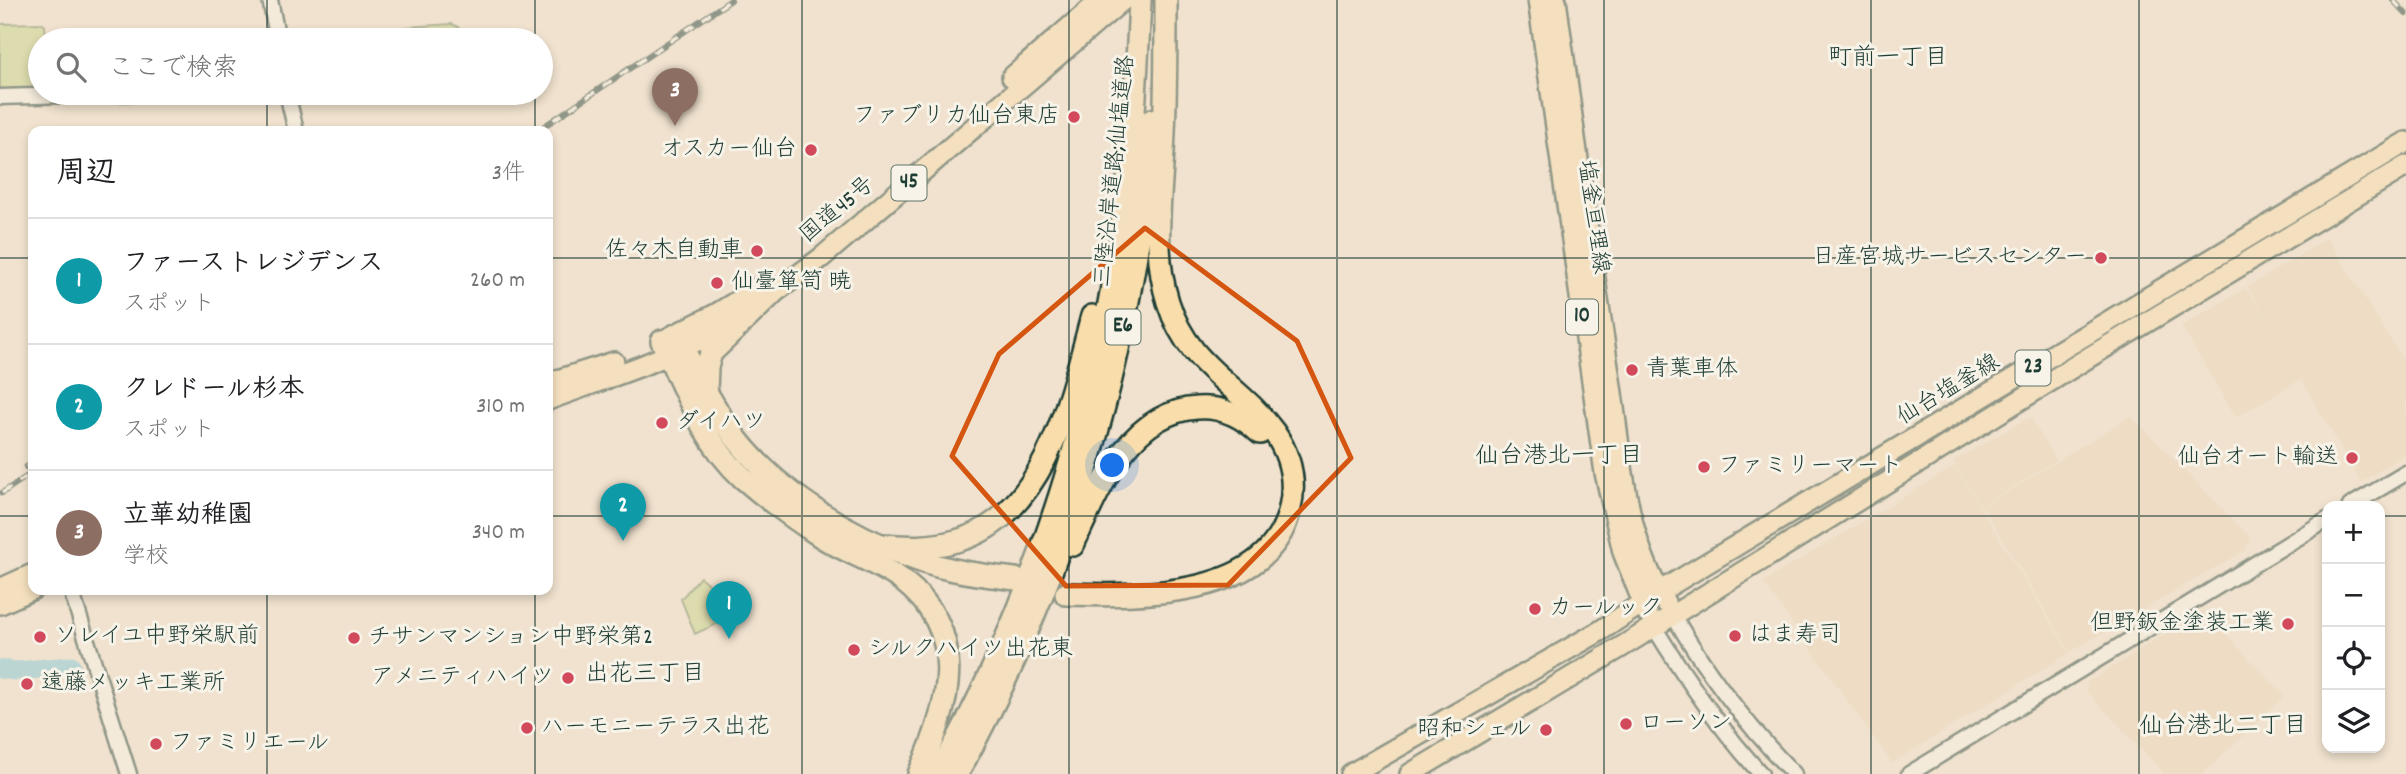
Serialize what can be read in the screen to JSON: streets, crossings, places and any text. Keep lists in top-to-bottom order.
{
  "streets": {
    "highway": ["三陸沿岸道路;仙塩道路", "E6"],
    "main road": [
      "45",
      "国道45号",
      "塩釜亘理線",
      "10",
      "23",
      "仙台塩釜線"
    ]
  },
  "crossings": [
    ["三陸沿岸道路;仙塩道路", "E6"],
    ["塩釜亘理線", "仙台塩釜線"]
  ],
  "districts": [
    "町前一丁目",
    "仙台港北一丁目",
    "出花三丁目",
    "仙台港北二丁目"
  ],
  "places": [
    "ファブリカ仙台東店",
    "オスカー仙台",
    "佐々木自動車",
    "日産宮城サービスセンター",
    "仙臺箪笥 暁",
    "青葉車体",
    "ダイハツ",
    "仙台オート輸送",
    "ファミリーマート",
    "カールック",
    "但野鈑金塗装工業",
    "はま寿司",
    "ソレイユ中野栄駅前",
    "チサンマンション中野栄第2",
    "シルクハイツ出花東",
    "アメニティハイツ",
    "遠藤メッキ工業所",
    "ローソン",
    "ハーモニーテラス出花",
    "昭和シェル",
    "ファミリエール"
  ],
  "page": {
    "search": "ここで検索",
    "pins": ["3", "2", "1"],
    "heading": ["周辺", "3件"],
    "list": [
      {
        "mark": "1",
        "name": "ファーストレジデンス",
        "note": "スポット",
        "value": "260 m"
      },
      {
        "mark": "2",
        "name": "クレドール杉本",
        "note": "スポット",
        "value": "310 m"
      },
      {
        "mark": "3",
        "name": "立華幼稚園",
        "note": "学校",
        "value": "340 m"
      }
    ],
    "map_buttons": ["+", "−"]
  }
}
